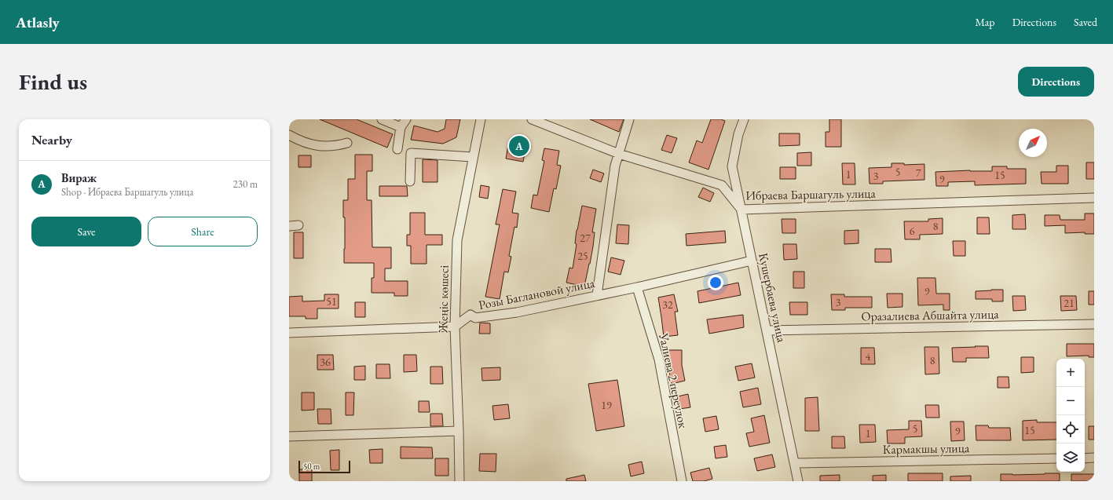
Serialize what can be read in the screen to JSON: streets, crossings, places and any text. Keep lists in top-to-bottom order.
{
  "streets": {
    "street": [
      "Ибраева Баршагуль улица",
      "Розы Баглановой улица",
      "Кушербаева улица",
      "Жеңіс көшесі",
      "Оразалиева Абшайта улица",
      "Уалиева 2 переулок",
      "Кармакшы улица"
    ]
  },
  "crossings": [
    ["Ибраева Баршагуль улица", "Кушербаева улица"],
    ["Розы Баглановой улица", "Кушербаева улица"],
    ["Розы Баглановой улица", "Жеңіс көшесі"],
    ["Розы Баглановой улица", "Уалиева 2 переулок"],
    ["Кушербаева улица", "Оразалиева Абшайта улица"],
    ["Кушербаева улица", "Кармакшы улица"]
  ],
  "house_numbers": [
    "5",
    "7",
    "1",
    "15",
    "3",
    "9",
    "8",
    "6",
    "27",
    "25",
    "9",
    "51",
    "3",
    "21",
    "32",
    "4",
    "8",
    "36",
    "19",
    "5",
    "15",
    "9",
    "1"
  ],
  "scale_bar": "50 m",
  "north": "top right",
  "page": {
    "header": "Atlasly",
    "nav": ["Map", "Directions", "Saved"],
    "buttons": [
      "Directions",
      ["Save", "Share"]
    ],
    "title": "Find us",
    "heading": "Nearby",
    "pins": "A",
    "list": [
      {
        "mark": "A",
        "name": "Вираж",
        "note": "Shop · Ибраева Баршагуль улица",
        "value": "230 m"
      }
    ],
    "map_buttons": ["+", "−"],
    "scale": "50 m"
  }
}
